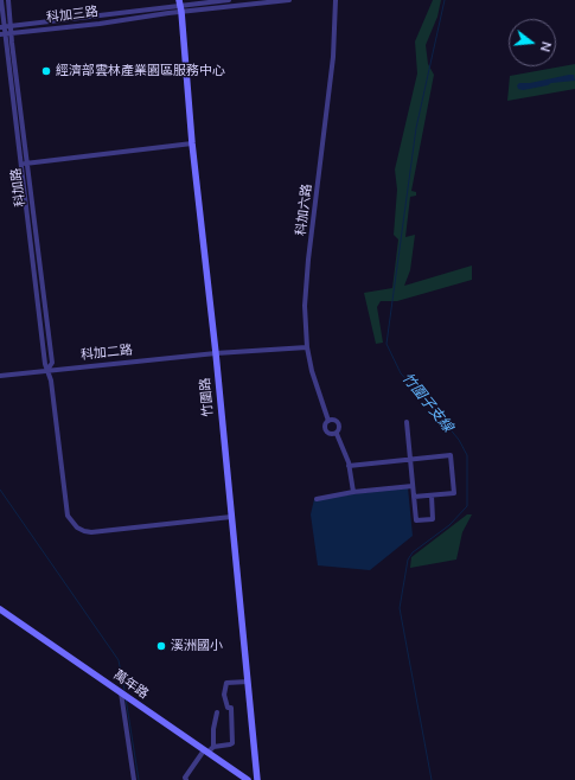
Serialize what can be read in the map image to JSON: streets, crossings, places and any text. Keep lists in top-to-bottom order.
{
  "streets": {
    "street": [
      "科加三路",
      "科加路",
      "科加六路",
      "科加二路",
      "竹圍路",
      "萬年路"
    ]
  },
  "crossings": [
    ["科加三路", "科加路"],
    ["科加三路", "竹圍路"],
    ["科加路", "科加二路"],
    ["科加路", "竹圍路"],
    ["科加六路", "科加二路"],
    ["科加二路", "竹圍路"]
  ],
  "water": ["竹圍子支線"],
  "places": ["經濟部雲林產業園區服務中心", "溪洲國小"],
  "north": "right"
}
